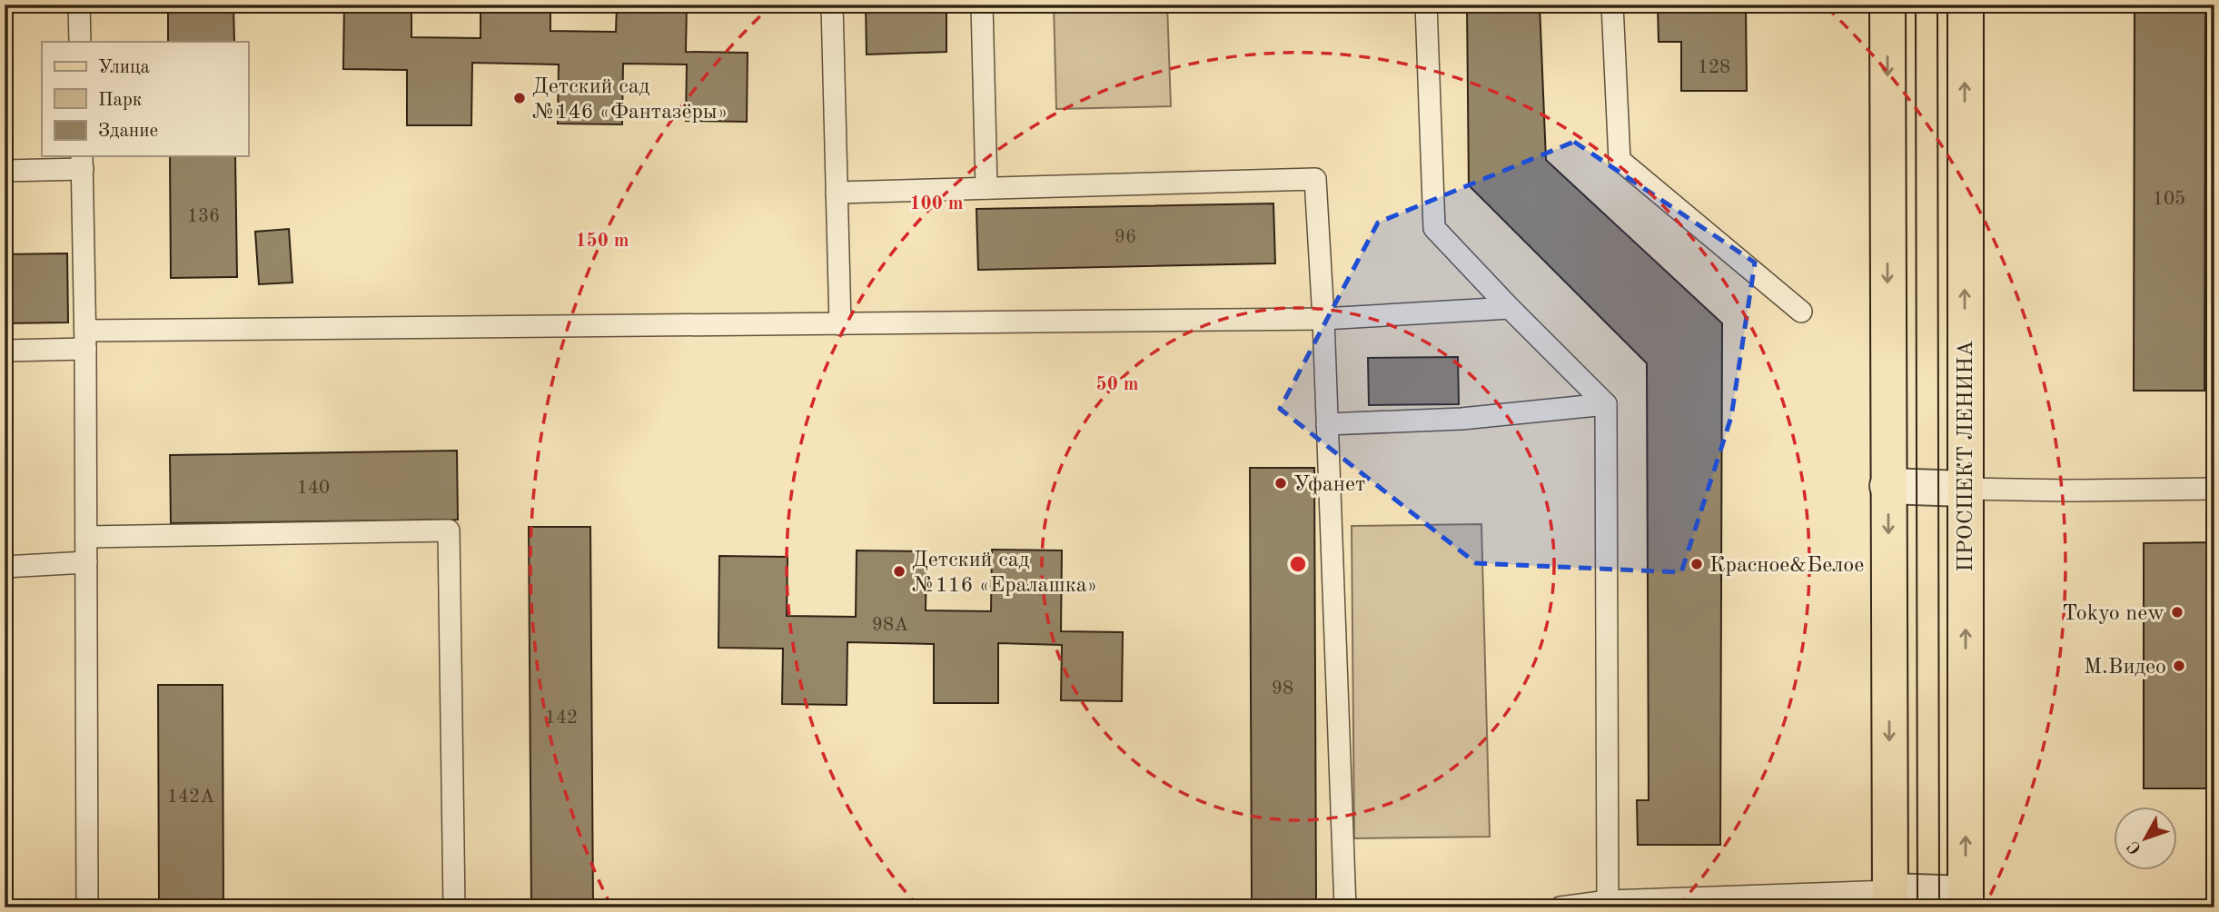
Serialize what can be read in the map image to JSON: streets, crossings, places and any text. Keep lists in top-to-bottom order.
{
  "streets": {
    "main road": ["ПРОСПЕКТ ЛЕНИНА"]
  },
  "places": [
    "Детский сад №146 «Фантазёры»",
    "Уфанет",
    "Красное&Белое",
    "Детский сад №116 «Ералашка»",
    "Tokyo new",
    "М.Видео"
  ],
  "house_numbers": [
    "128",
    "105",
    "136",
    "96",
    "140",
    "98А",
    "98",
    "142",
    "142А"
  ],
  "legend": ["Улица", "Парк", "Здание"],
  "north": "bottom left",
  "rings": ["100 m", "150 m", "50 m"]
}
